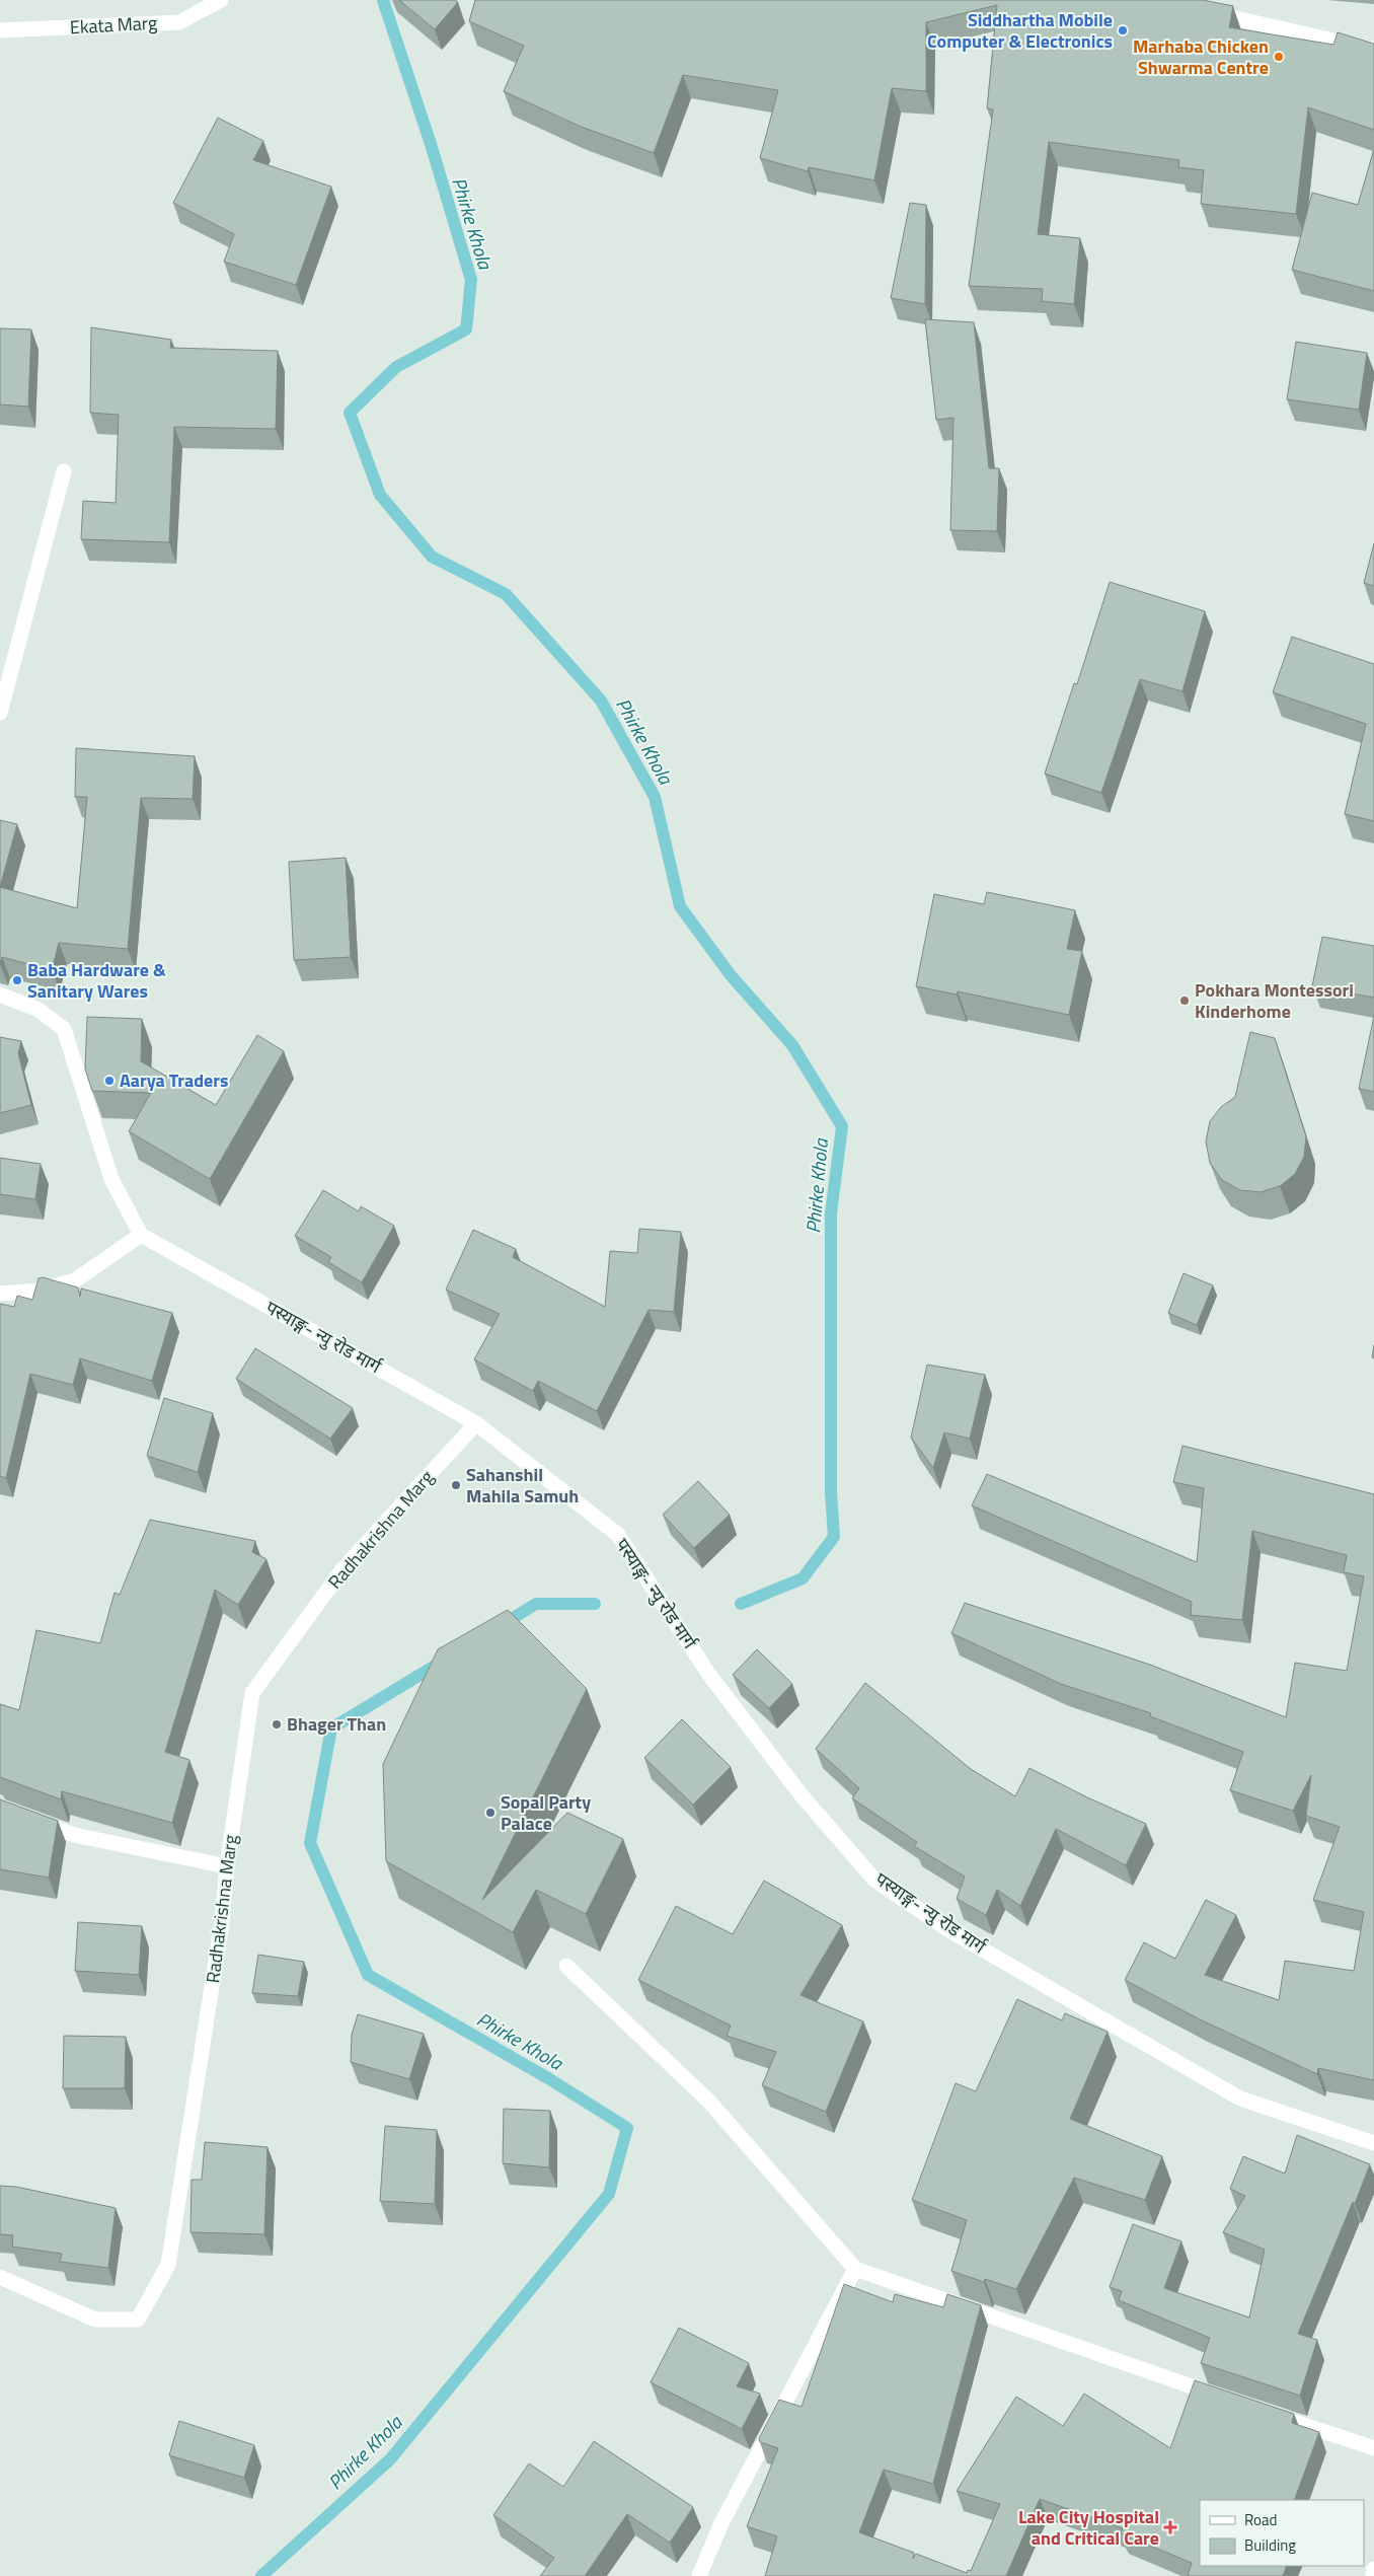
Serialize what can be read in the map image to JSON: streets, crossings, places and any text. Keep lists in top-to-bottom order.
{
  "streets": {
    "street": ["Ekata Marg", "पस्याङ्ग- न्यु रोड मार्ग", "Radhakrishna Marg"]
  },
  "crossings": [
    ["पस्याङ्ग- न्यु रोड मार्ग", "Radhakrishna Marg"]
  ],
  "water": ["Phirke Khola"],
  "places": {
    "other": [
      "Siddhartha Mobile Computer & Electronics",
      "Marhaba Chicken Shwarma Centre",
      "Baba Hardware & Sanitary Wares",
      "Pokhara Montessori Kinderhome",
      "Aarya Traders",
      "Sahanshil Mahila Samuh",
      "Bhager Than",
      "Sopal Party Palace"
    ],
    "health": ["Lake City Hospital and Critical Care"]
  },
  "legend": ["Road", "Building"]
}
